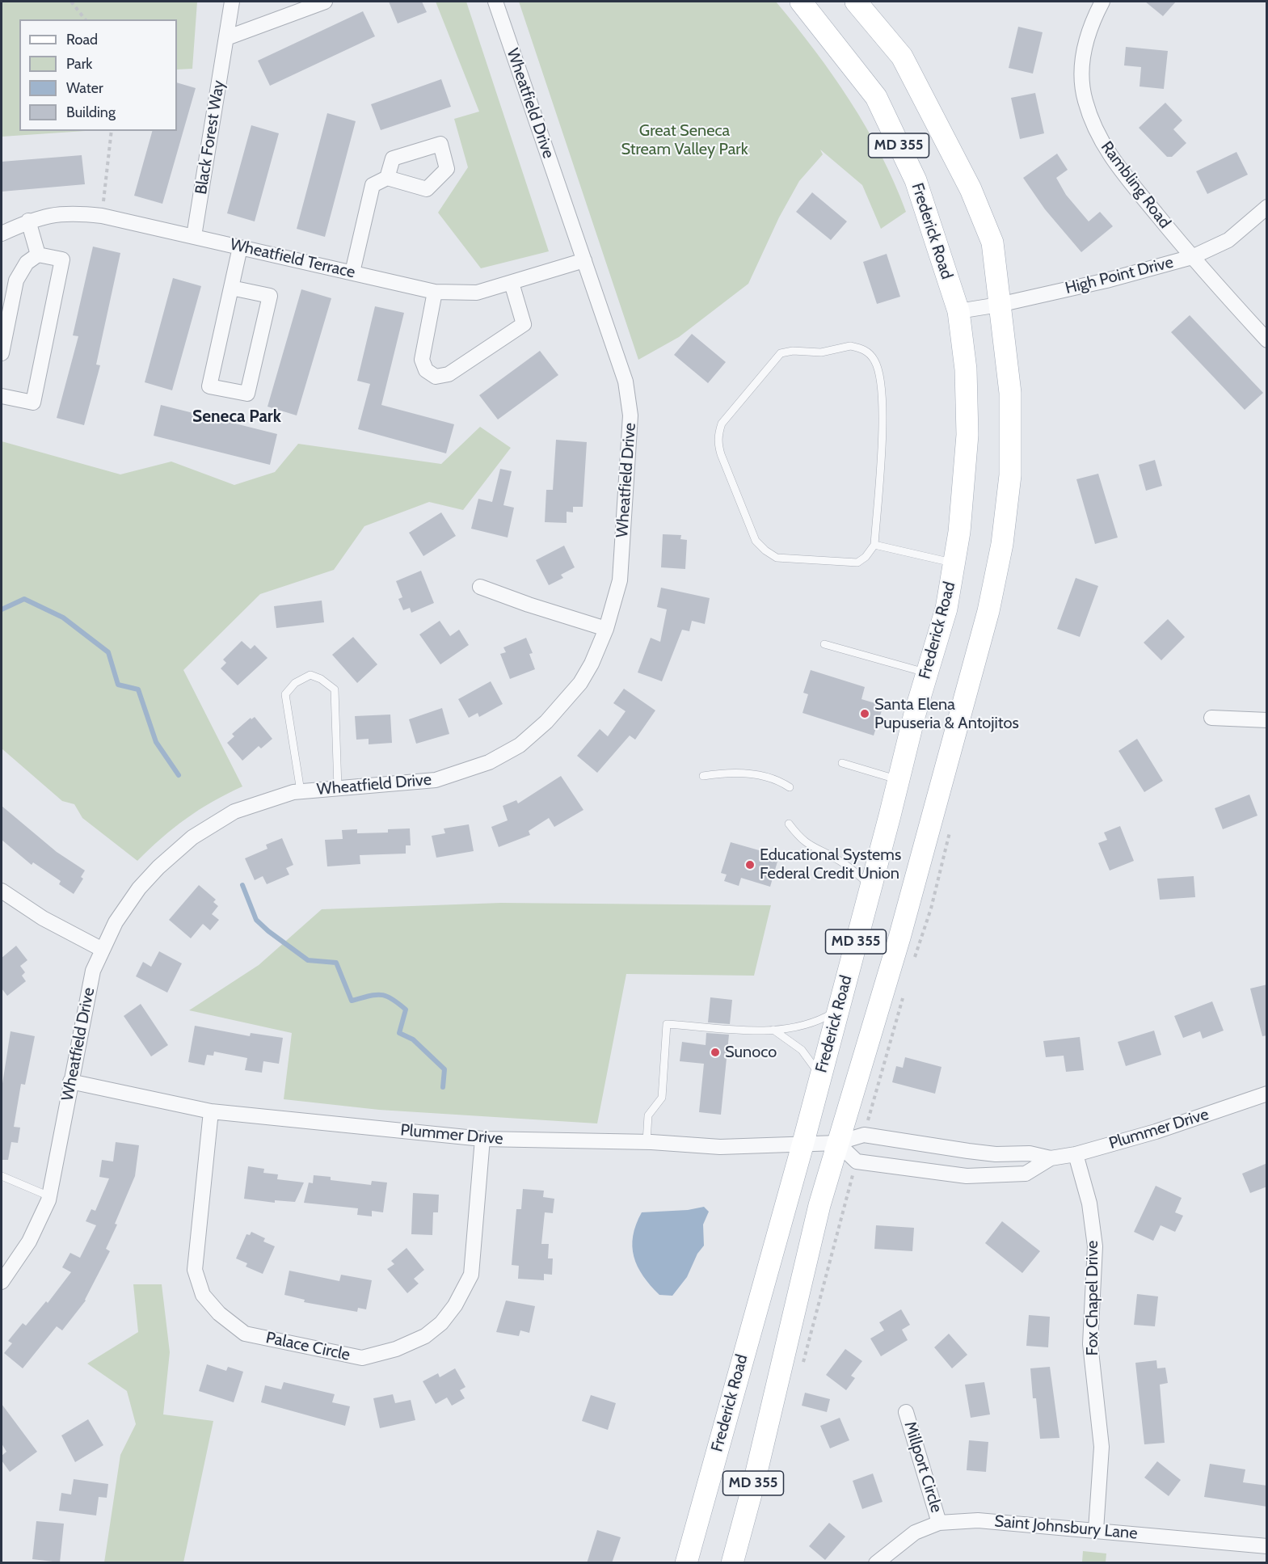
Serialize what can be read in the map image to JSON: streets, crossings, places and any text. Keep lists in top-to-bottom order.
{
  "streets": {
    "main road": ["MD 355", "Frederick Road"],
    "street": [
      "Wheatfield Drive",
      "Black Forest Way",
      "Rambling Road",
      "Wheatfield Terrace",
      "High Point Drive",
      "Plummer Drive",
      "Fox Chapel Drive",
      "Palace Circle",
      "Millport Circle",
      "Saint Johnsbury Lane"
    ]
  },
  "crossings": [
    ["Wheatfield Drive", "Wheatfield Terrace"],
    ["Wheatfield Drive", "Plummer Drive"],
    ["Black Forest Way", "Wheatfield Terrace"],
    ["MD 355", "High Point Drive"],
    ["MD 355", "Plummer Drive"],
    ["Rambling Road", "High Point Drive"],
    ["Frederick Road", "High Point Drive"],
    ["Frederick Road", "Plummer Drive"],
    ["Plummer Drive", "Fox Chapel Drive"],
    ["Plummer Drive", "Palace Circle"],
    ["Fox Chapel Drive", "Saint Johnsbury Lane"],
    ["Millport Circle", "Saint Johnsbury Lane"]
  ],
  "districts": ["Seneca Park"],
  "parks": ["Great Seneca Stream Valley Park"],
  "places": ["Santa Elena Pupuseria & Antojitos", "Educational Systems Federal Credit Union", "Sunoco"],
  "legend": [
    "Road",
    "Park",
    "Water",
    "Building"
  ]
}
